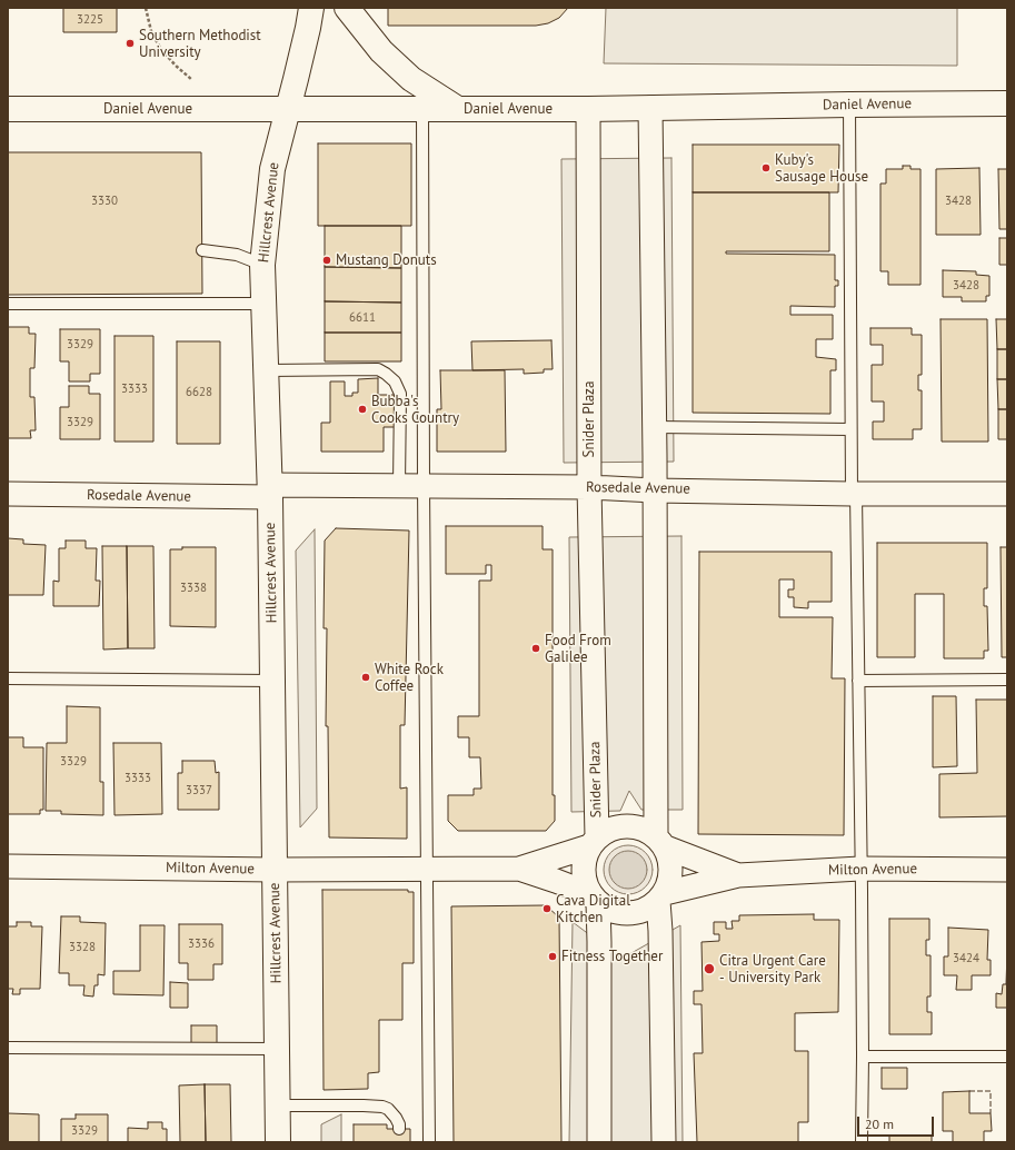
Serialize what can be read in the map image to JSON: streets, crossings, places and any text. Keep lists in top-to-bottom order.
{
  "streets": {
    "street": [
      "Daniel Avenue",
      "Hillcrest Avenue",
      "Snider Plaza",
      "Rosedale Avenue",
      "Milton Avenue"
    ]
  },
  "crossings": [
    ["Daniel Avenue", "Hillcrest Avenue"],
    ["Daniel Avenue", "Snider Plaza"],
    ["Hillcrest Avenue", "Rosedale Avenue"],
    ["Hillcrest Avenue", "Milton Avenue"],
    ["Snider Plaza", "Rosedale Avenue"],
    ["Snider Plaza", "Milton Avenue"]
  ],
  "places": [
    "Southern Methodist University",
    "Kuby's Sausage House",
    "Mustang Donuts",
    "Bubba's Cooks Country",
    "Food From Galilee",
    "White Rock Coffee",
    "Cava Digital Kitchen",
    "Fitness Together",
    "Citra Urgent Care - University Park"
  ],
  "house_numbers": [
    "3225",
    "3330",
    "3428",
    "3428",
    "6611",
    "3329",
    "3333",
    "6628",
    "3329",
    "3338",
    "3329",
    "3333",
    "3337",
    "3336",
    "3328",
    "3424",
    "3329"
  ],
  "scale_bar": "20 m"
}
